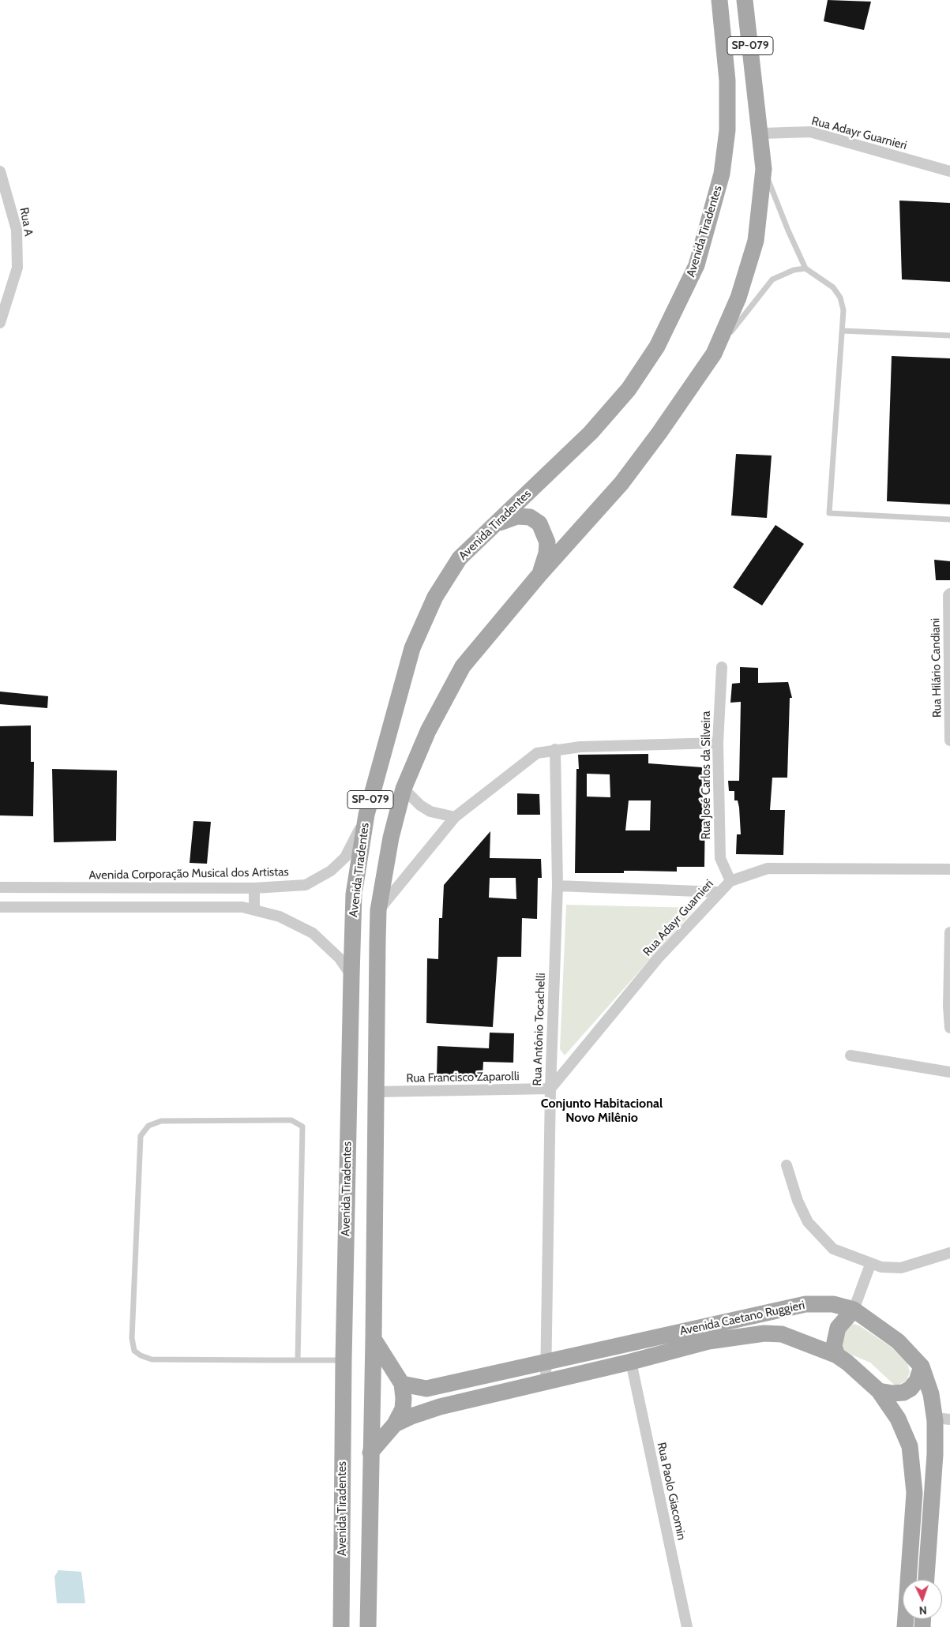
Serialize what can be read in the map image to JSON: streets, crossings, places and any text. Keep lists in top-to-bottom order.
{
  "streets": {
    "main road": ["SP-079", "Avenida Tiradentes", "Avenida Caetano Ruggieri"],
    "street": [
      "Rua Adayr Guarnieri",
      "Rua A",
      "Rua Hilário Candiani",
      "Rua José Carlos da Silveira",
      "Avenida Corporação Musical dos Artistas",
      "Rua Antônio Tocachelli",
      "Rua Francisco Zaparolli",
      "Rua Paolo Giacomin"
    ]
  },
  "crossings": [
    ["Rua Adayr Guarnieri", "Avenida Tiradentes"],
    ["Rua Adayr Guarnieri", "Rua José Carlos da Silveira"],
    ["Rua Adayr Guarnieri", "Rua Antônio Tocachelli"],
    ["Rua Adayr Guarnieri", "Rua Francisco Zaparolli"],
    ["Avenida Tiradentes", "Avenida Corporação Musical dos Artistas"],
    ["Avenida Tiradentes", "Rua Francisco Zaparolli"],
    ["Avenida Tiradentes", "Avenida Caetano Ruggieri"],
    ["Rua Antônio Tocachelli", "Rua Francisco Zaparolli"],
    ["Rua Antônio Tocachelli", "Avenida Caetano Ruggieri"],
    ["Avenida Caetano Ruggieri", "Rua Paolo Giacomin"]
  ],
  "districts": ["Conjunto Habitacional Novo Milênio"],
  "north": "bottom"
}
